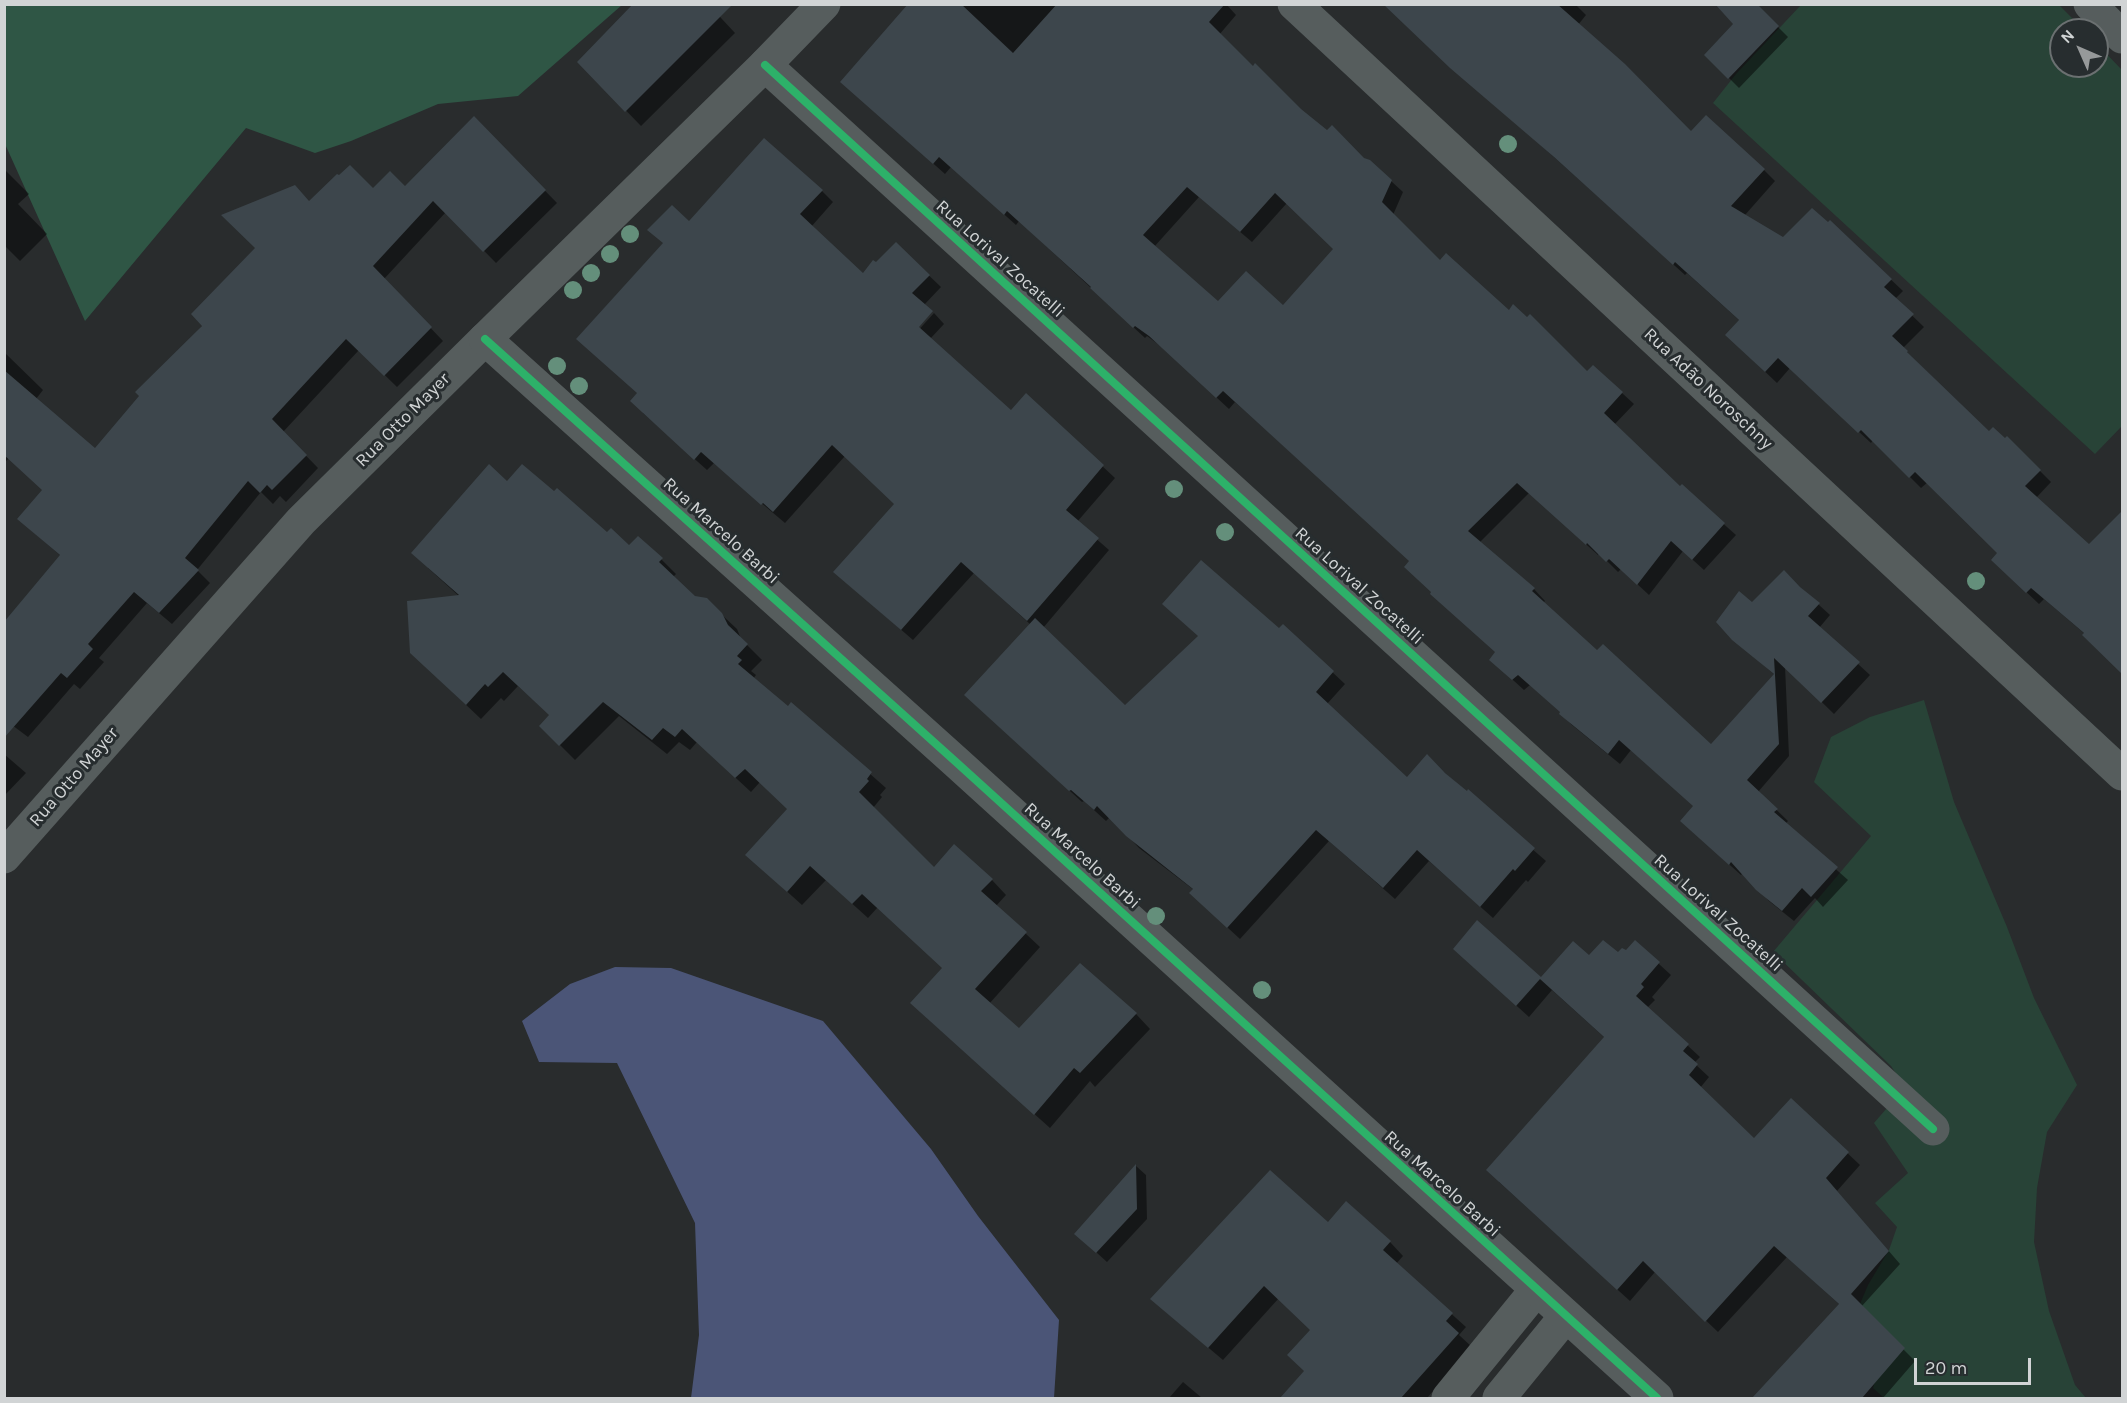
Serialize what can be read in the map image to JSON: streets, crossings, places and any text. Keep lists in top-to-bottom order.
{
  "streets": {
    "street": [
      "Rua Lorival Zocatelli",
      "Rua Adão Noroschny",
      "Rua Otto Mayer",
      "Rua Marcelo Barbi"
    ]
  },
  "crossings": [
    ["Rua Lorival Zocatelli", "Rua Otto Mayer"],
    ["Rua Otto Mayer", "Rua Marcelo Barbi"]
  ],
  "scale_bar": "20 m",
  "north": "top left"
}
